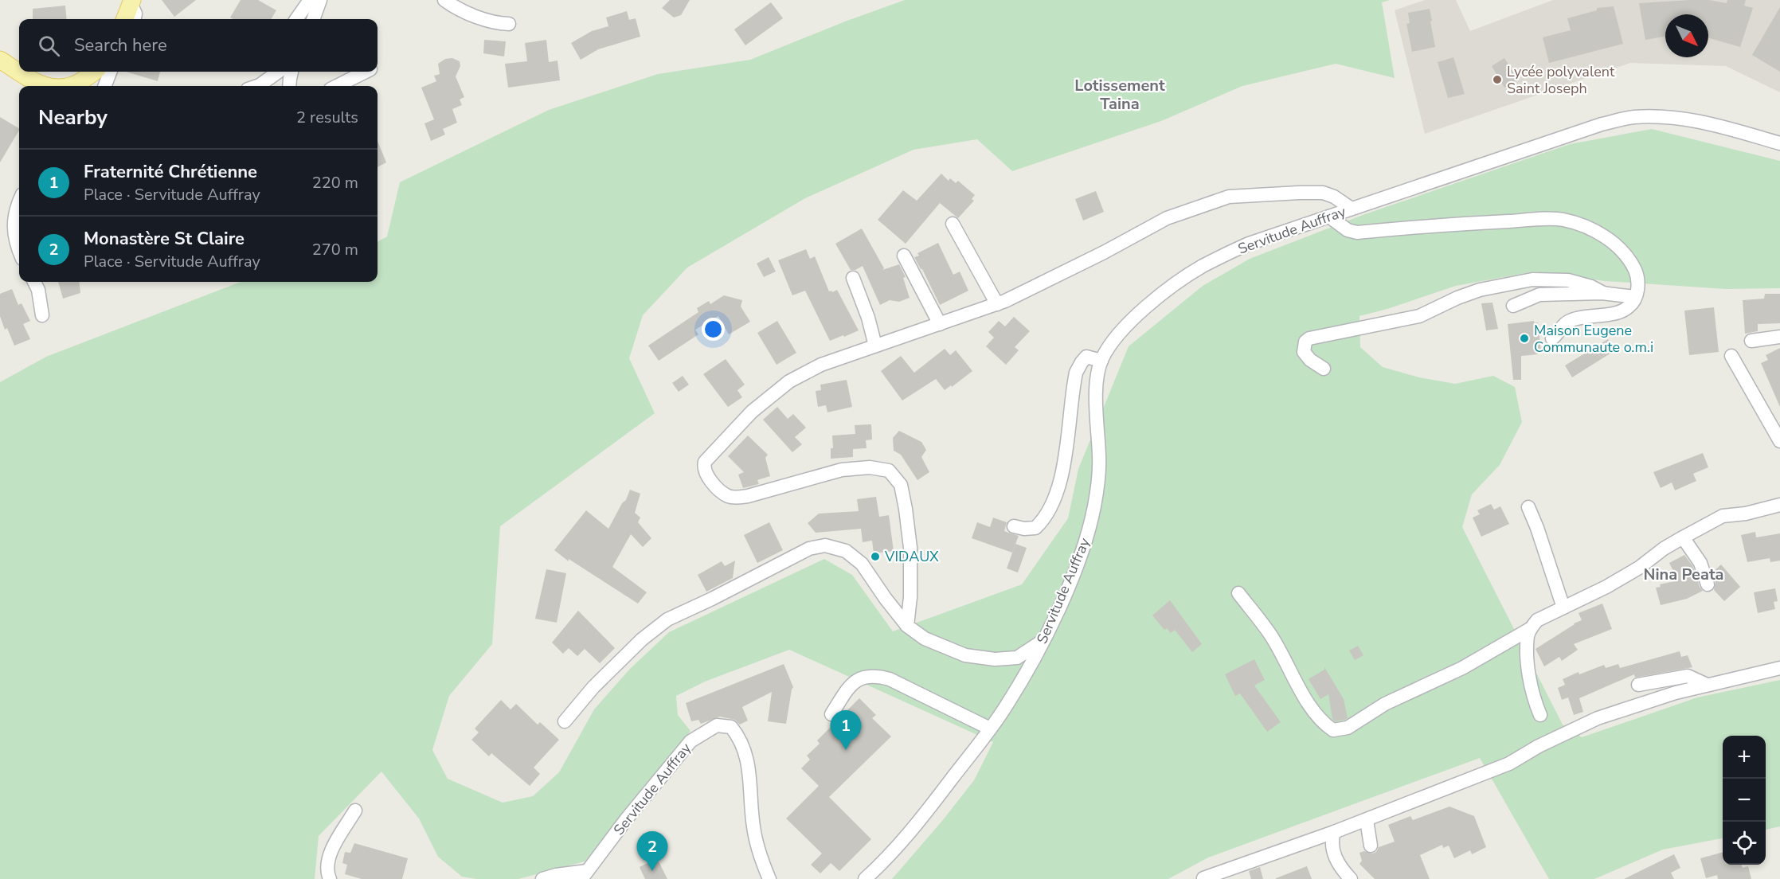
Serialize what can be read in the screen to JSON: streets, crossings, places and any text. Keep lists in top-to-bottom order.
{
  "streets": {
    "street": ["Servitude Auffray"]
  },
  "districts": ["Lotissement Taina", "Nina Peata"],
  "places": ["Lycée polyvalent Saint Joseph", "Maison Eugene Communaute o.m.i", "VIDAUX"],
  "north": "bottom right",
  "page": {
    "search": "Search here",
    "heading": ["Nearby", "2 results"],
    "list": [
      {
        "mark": "1",
        "name": "Fraternité Chrétienne",
        "note": "Place · Servitude Auffray",
        "value": "220 m"
      },
      {
        "mark": "2",
        "name": "Monastère St Claire",
        "note": "Place · Servitude Auffray",
        "value": "270 m"
      }
    ],
    "pins": ["1", "2"],
    "map_buttons": ["+", "−"]
  }
}
